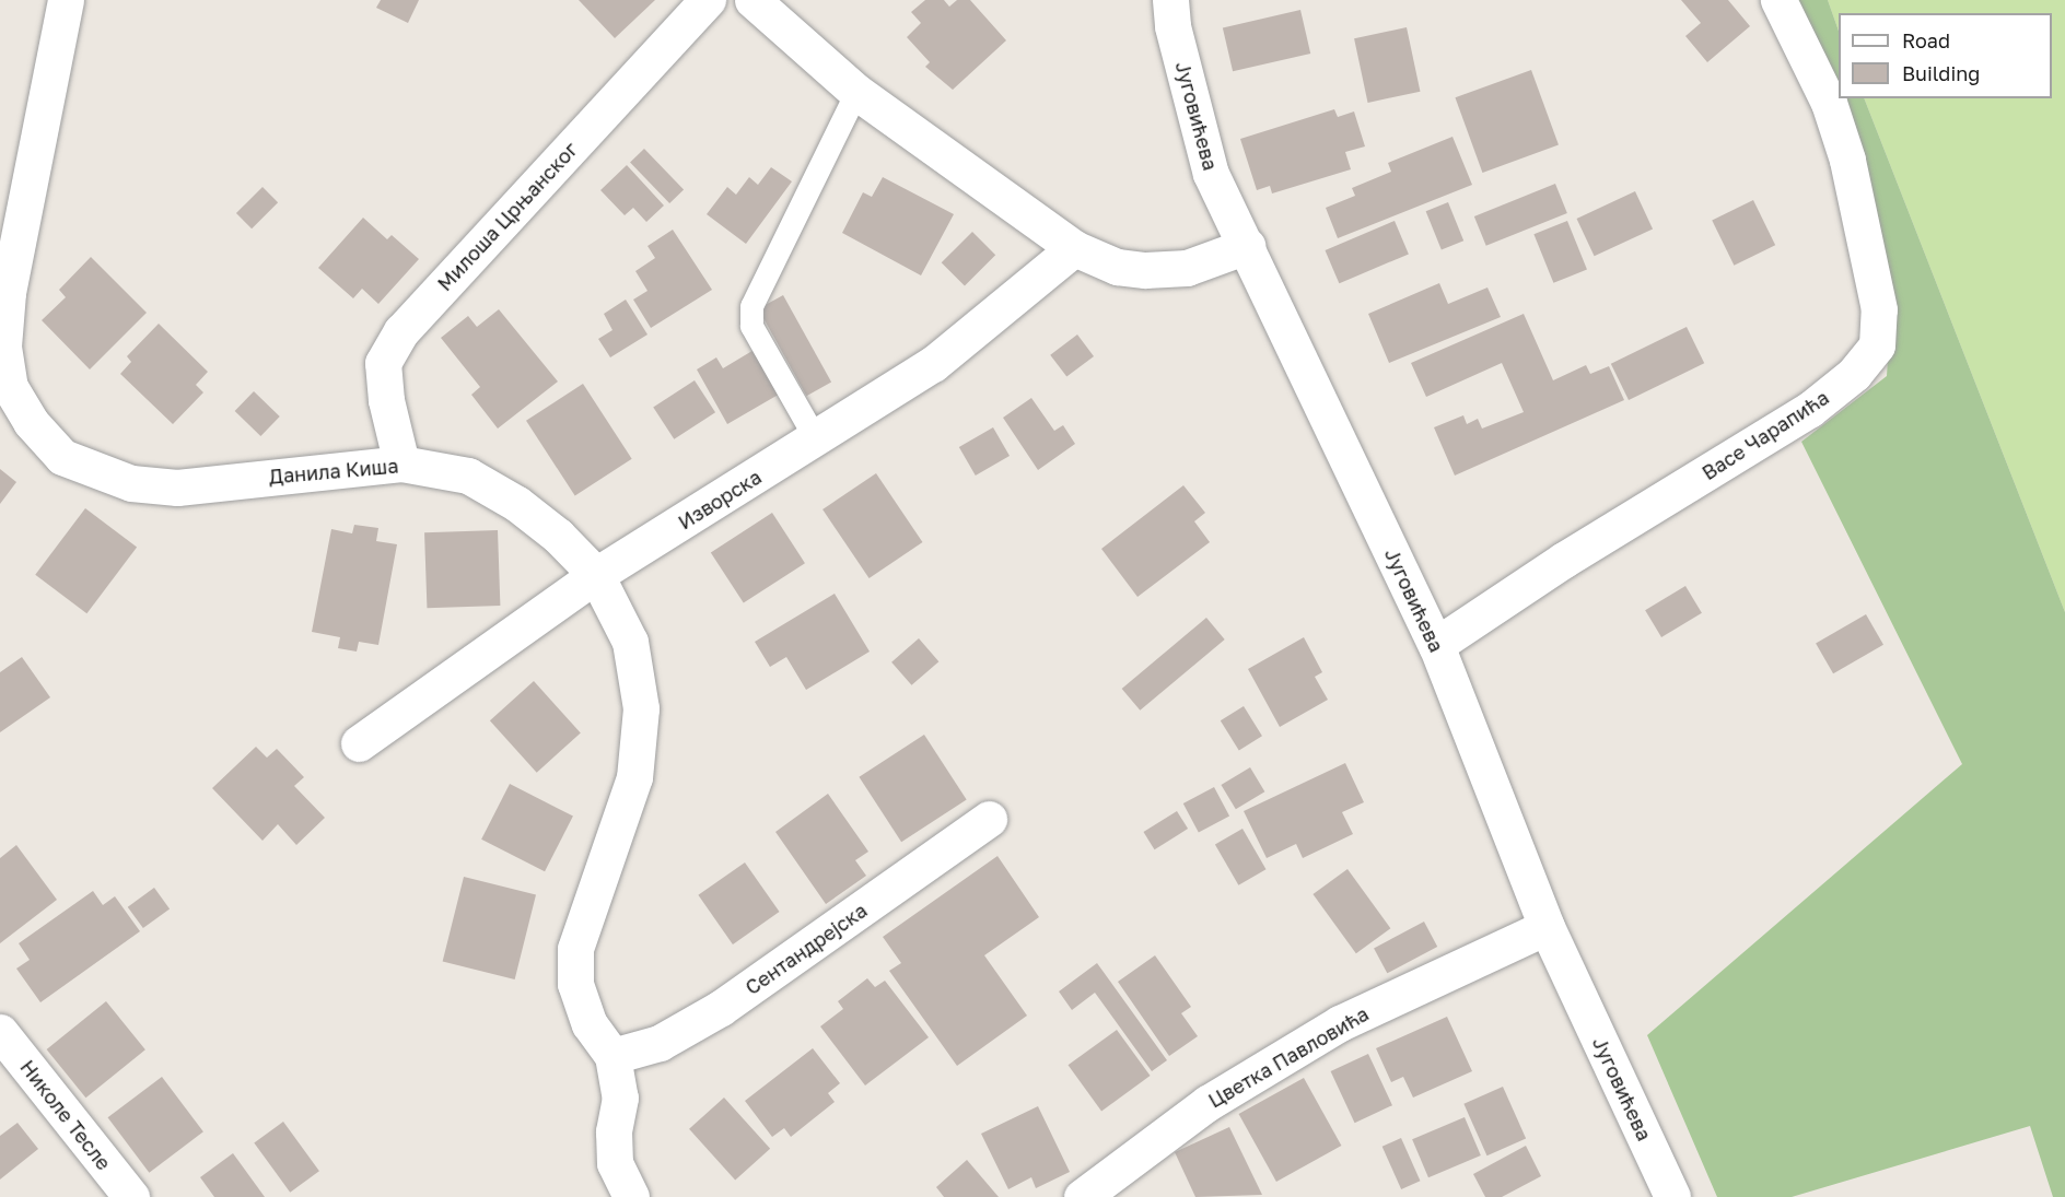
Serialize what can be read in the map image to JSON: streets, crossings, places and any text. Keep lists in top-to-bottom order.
{
  "streets": {
    "street": [
      "Југовићева",
      "Милоша Црњанског",
      "Васе Чарапића",
      "Данила Киша",
      "Изворска",
      "Сентандрејска",
      "Цветка Павловића",
      "Николе Тесле"
    ]
  },
  "crossings": [
    ["Југовићева", "Васе Чарапића"],
    ["Југовићева", "Цветка Павловића"],
    ["Милоша Црњанског", "Данила Киша"],
    ["Данила Киша", "Изворска"],
    ["Данила Киша", "Сентандрејска"]
  ],
  "legend": ["Road", "Building"]
}
